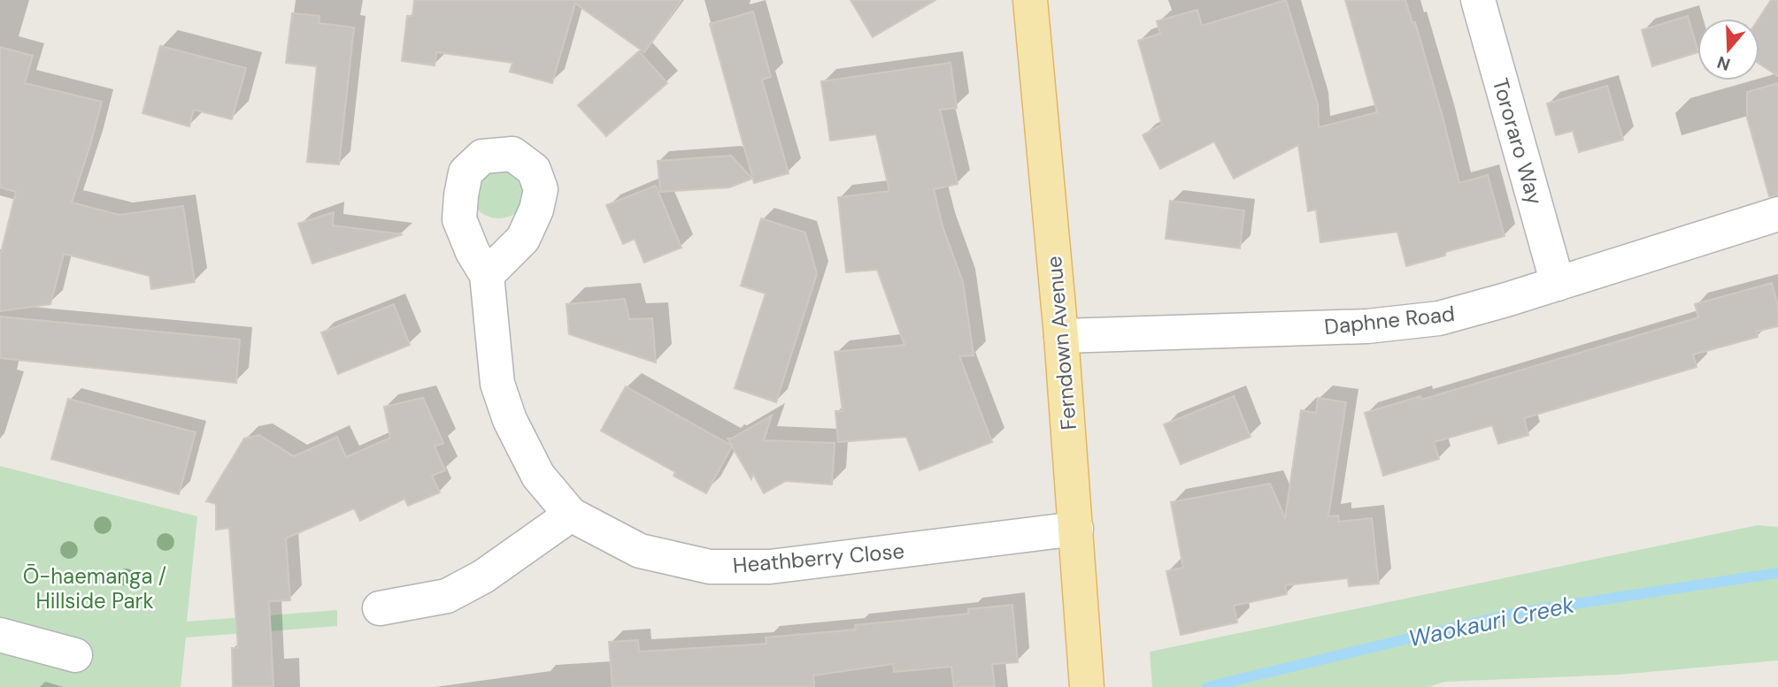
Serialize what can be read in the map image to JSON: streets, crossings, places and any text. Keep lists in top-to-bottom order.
{
  "streets": {
    "main road": ["Ferndown Avenue"],
    "street": ["Tororaro Way", "Daphne Road", "Heathberry Close"]
  },
  "crossings": [
    ["Tororaro Way", "Daphne Road"],
    ["Daphne Road", "Ferndown Avenue"],
    ["Ferndown Avenue", "Heathberry Close"]
  ],
  "water": ["Waokauri Creek"],
  "parks": ["Ō-haemanga / Hillside Park"],
  "north": "bottom"
}
